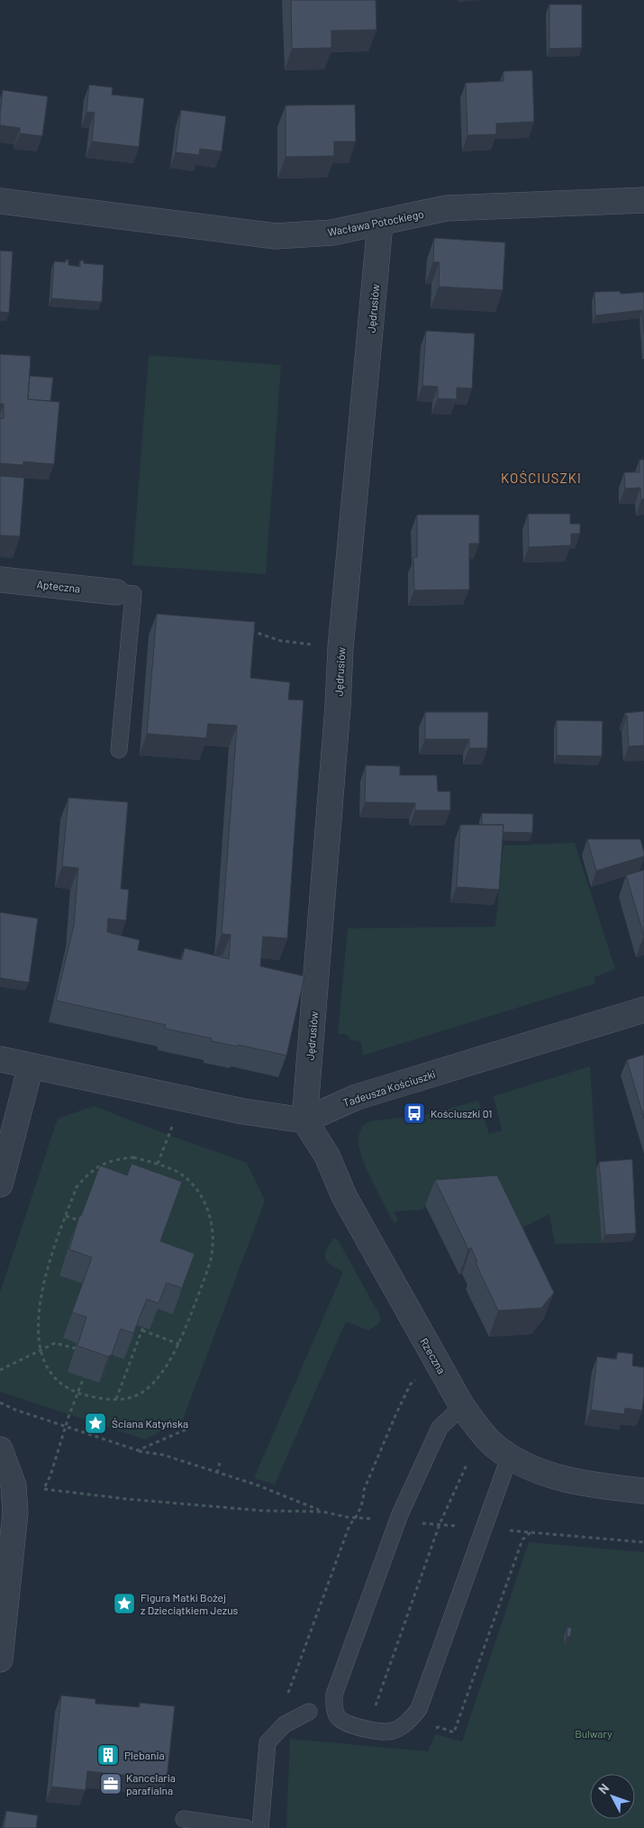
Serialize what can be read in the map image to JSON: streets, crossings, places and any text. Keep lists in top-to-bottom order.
{
  "streets": {
    "street": [
      "Wacława Potockiego",
      "Jędrusiów",
      "Apteczna",
      "Tadeusza Kościuszki",
      "Rzeczna"
    ]
  },
  "crossings": [
    ["Wacława Potockiego", "Jędrusiów"],
    ["Jędrusiów", "Tadeusza Kościuszki"],
    ["Jędrusiów", "Rzeczna"],
    ["Tadeusza Kościuszki", "Rzeczna"]
  ],
  "districts": ["KOŚCIUSZKI"],
  "parks": ["Bulwary"],
  "places": {
    "bus stop": ["Kościuszki 01"],
    "place": ["Ściana Katyńska", "Figura Matki Bożej z Dzieciątkiem Jezus"],
    "building": ["Plebania"],
    "office": ["Kancelaria parafialna"]
  },
  "north": "top left"
}
